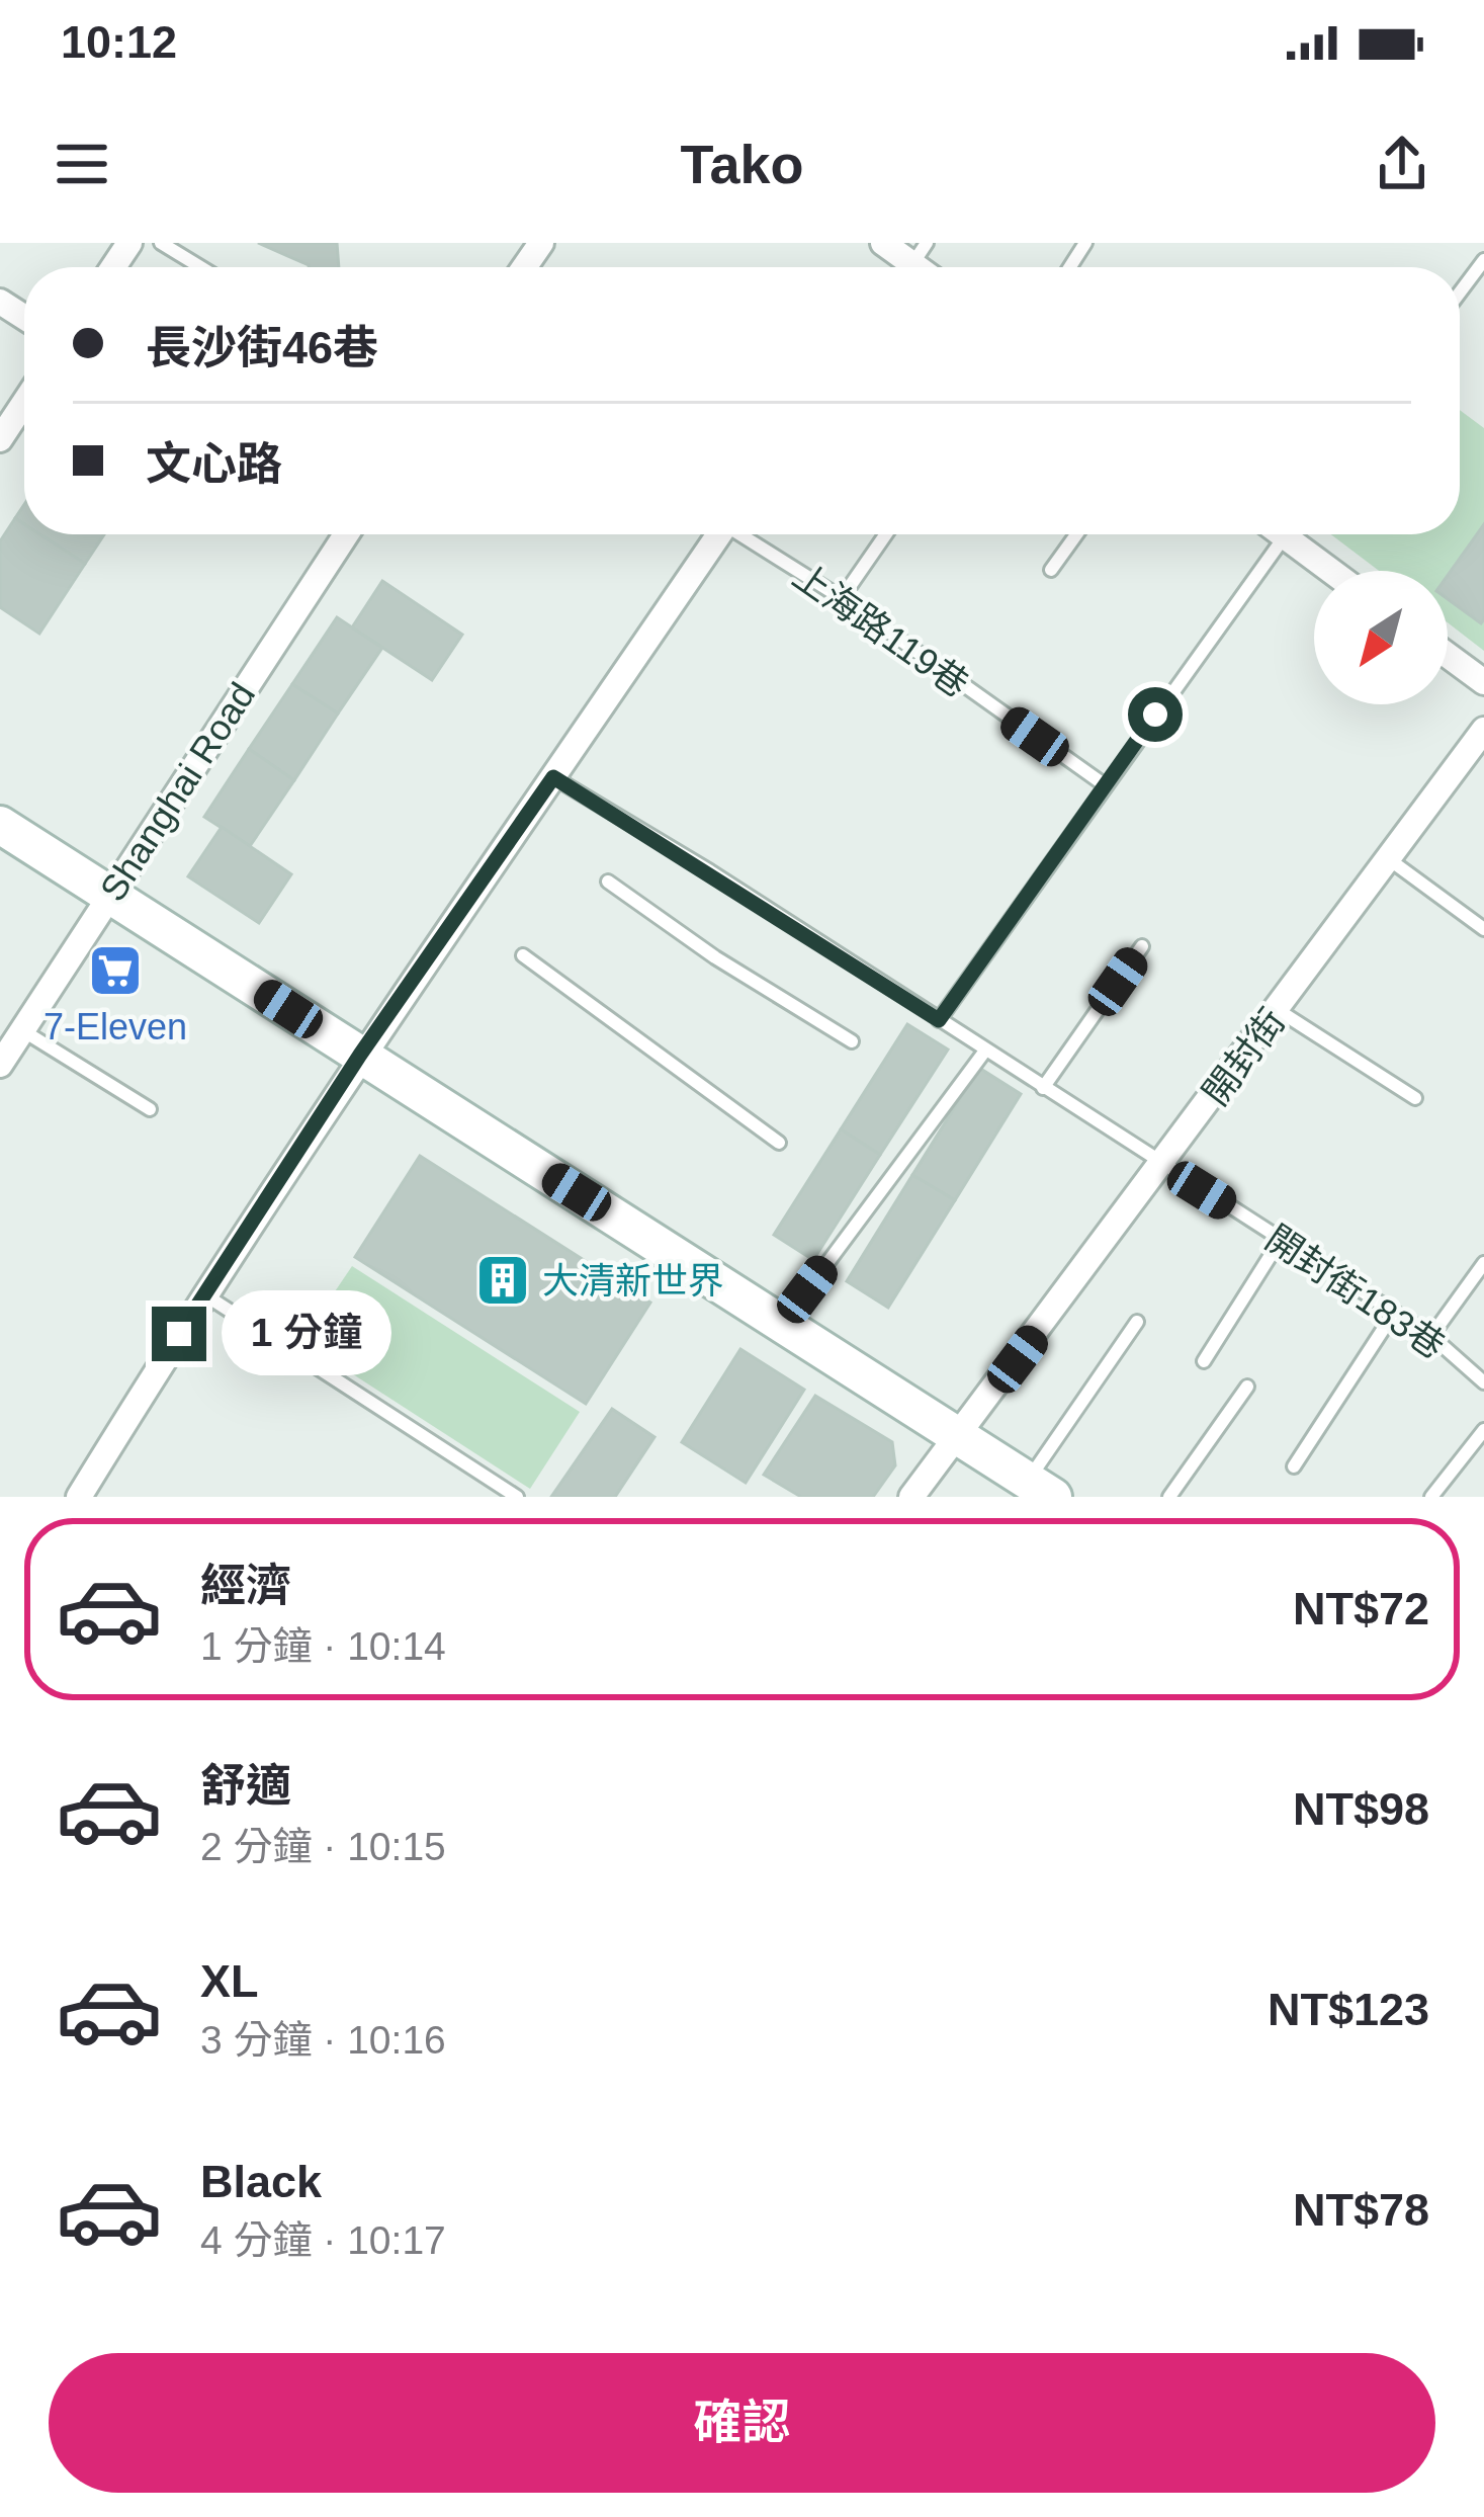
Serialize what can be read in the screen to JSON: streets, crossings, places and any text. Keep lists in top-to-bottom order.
{
  "streets": {
    "street": ["Shanghai Road", "開封街"],
    "lane": ["上海路119巷", "開封街183巷"]
  },
  "crossings": [
    ["開封街", "開封街183巷"]
  ],
  "places": {
    "supermarket": ["7-Eleven"],
    "building": ["大清新世界"]
  },
  "north": "bottom left",
  "page": {
    "status": "10:12",
    "header": "Tako",
    "banner": ["長沙街46巷", "文心路"],
    "bubble": "1 分鐘",
    "list": [
      {
        "name": "經濟",
        "note": "1 分鐘 · 10:14",
        "value": "NT$72"
      },
      {
        "name": "舒適",
        "note": "2 分鐘 · 10:15",
        "value": "NT$98"
      },
      {
        "name": "XL",
        "note": "3 分鐘 · 10:16",
        "value": "NT$123"
      },
      {
        "name": "Black",
        "note": "4 分鐘 · 10:17",
        "value": "NT$78"
      }
    ],
    "buttons": "確認"
  }
}
